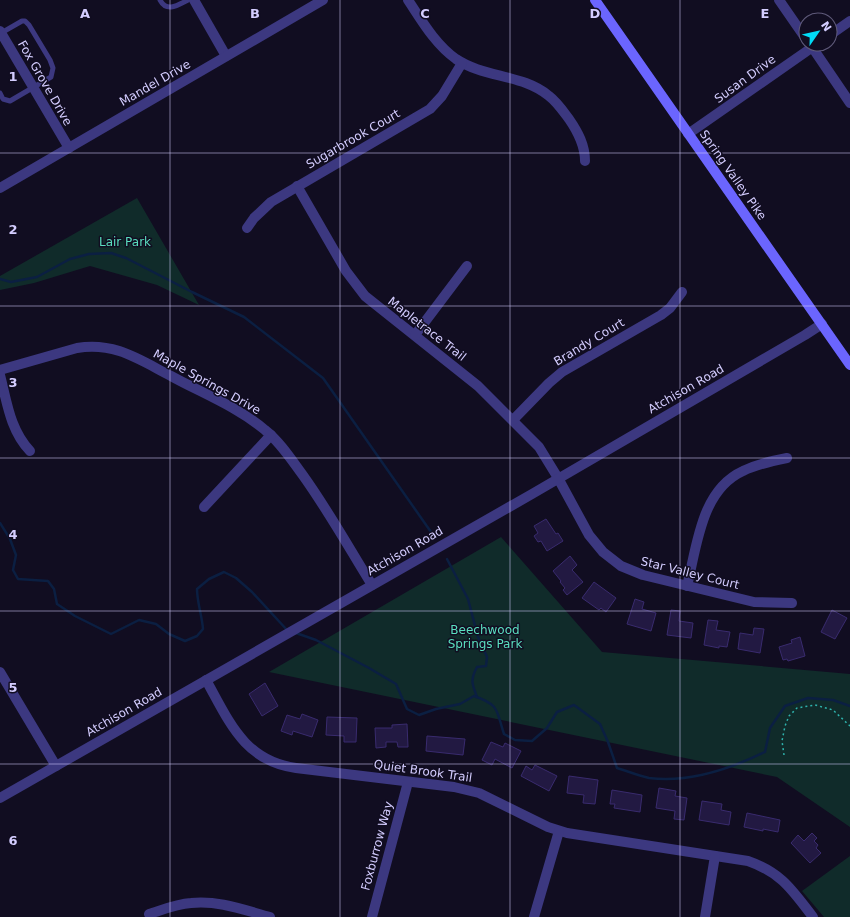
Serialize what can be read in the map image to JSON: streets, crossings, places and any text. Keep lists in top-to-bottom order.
{
  "streets": {
    "street": [
      "Susan Drive",
      "Fox Grove Drive",
      "Mandel Drive",
      "Sugarbrook Court",
      "Spring Valley Pike",
      "Mapletrace Trail",
      "Brandy Court",
      "Maple Springs Drive",
      "Atchison Road",
      "Star Valley Court",
      "Quiet Brook Trail",
      "Foxburrow Way"
    ]
  },
  "crossings": [
    ["Susan Drive", "Spring Valley Pike"],
    ["Fox Grove Drive", "Mandel Drive"],
    ["Sugarbrook Court", "Mapletrace Trail"],
    ["Spring Valley Pike", "Atchison Road"],
    ["Mapletrace Trail", "Brandy Court"],
    ["Mapletrace Trail", "Atchison Road"],
    ["Mapletrace Trail", "Star Valley Court"],
    ["Maple Springs Drive", "Atchison Road"],
    ["Atchison Road", "Star Valley Court"],
    ["Atchison Road", "Quiet Brook Trail"],
    ["Quiet Brook Trail", "Foxburrow Way"]
  ],
  "parks": ["Lair Park", "Beechwood Springs Park"],
  "north": "top right",
  "grid": {
    "columns": [
      "A",
      "B",
      "C",
      "D",
      "E"
    ],
    "rows": [
      "1",
      "2",
      "3",
      "4",
      "5",
      "6"
    ]
  }
}
